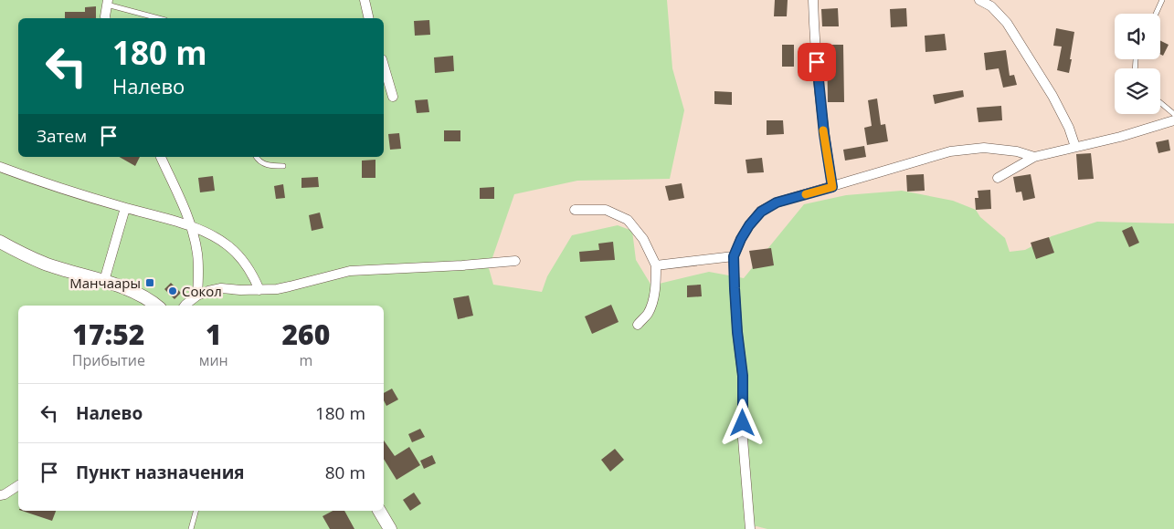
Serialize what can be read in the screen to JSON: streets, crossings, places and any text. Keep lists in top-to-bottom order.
{
  "places": {
    "transit": ["Манчаары"],
    "other": ["Сокол"]
  },
  "page": {
    "turn": ["180 m", "Налево"],
    "then": "Затем",
    "eta": [
      "17:52",
      "Прибытие",
      "1",
      "мин",
      "260",
      "m"
    ],
    "list": [
      {
        "name": "Налево",
        "value": "180 m"
      },
      {
        "name": "Пункт назначения",
        "value": "80 m"
      }
    ]
  }
}
